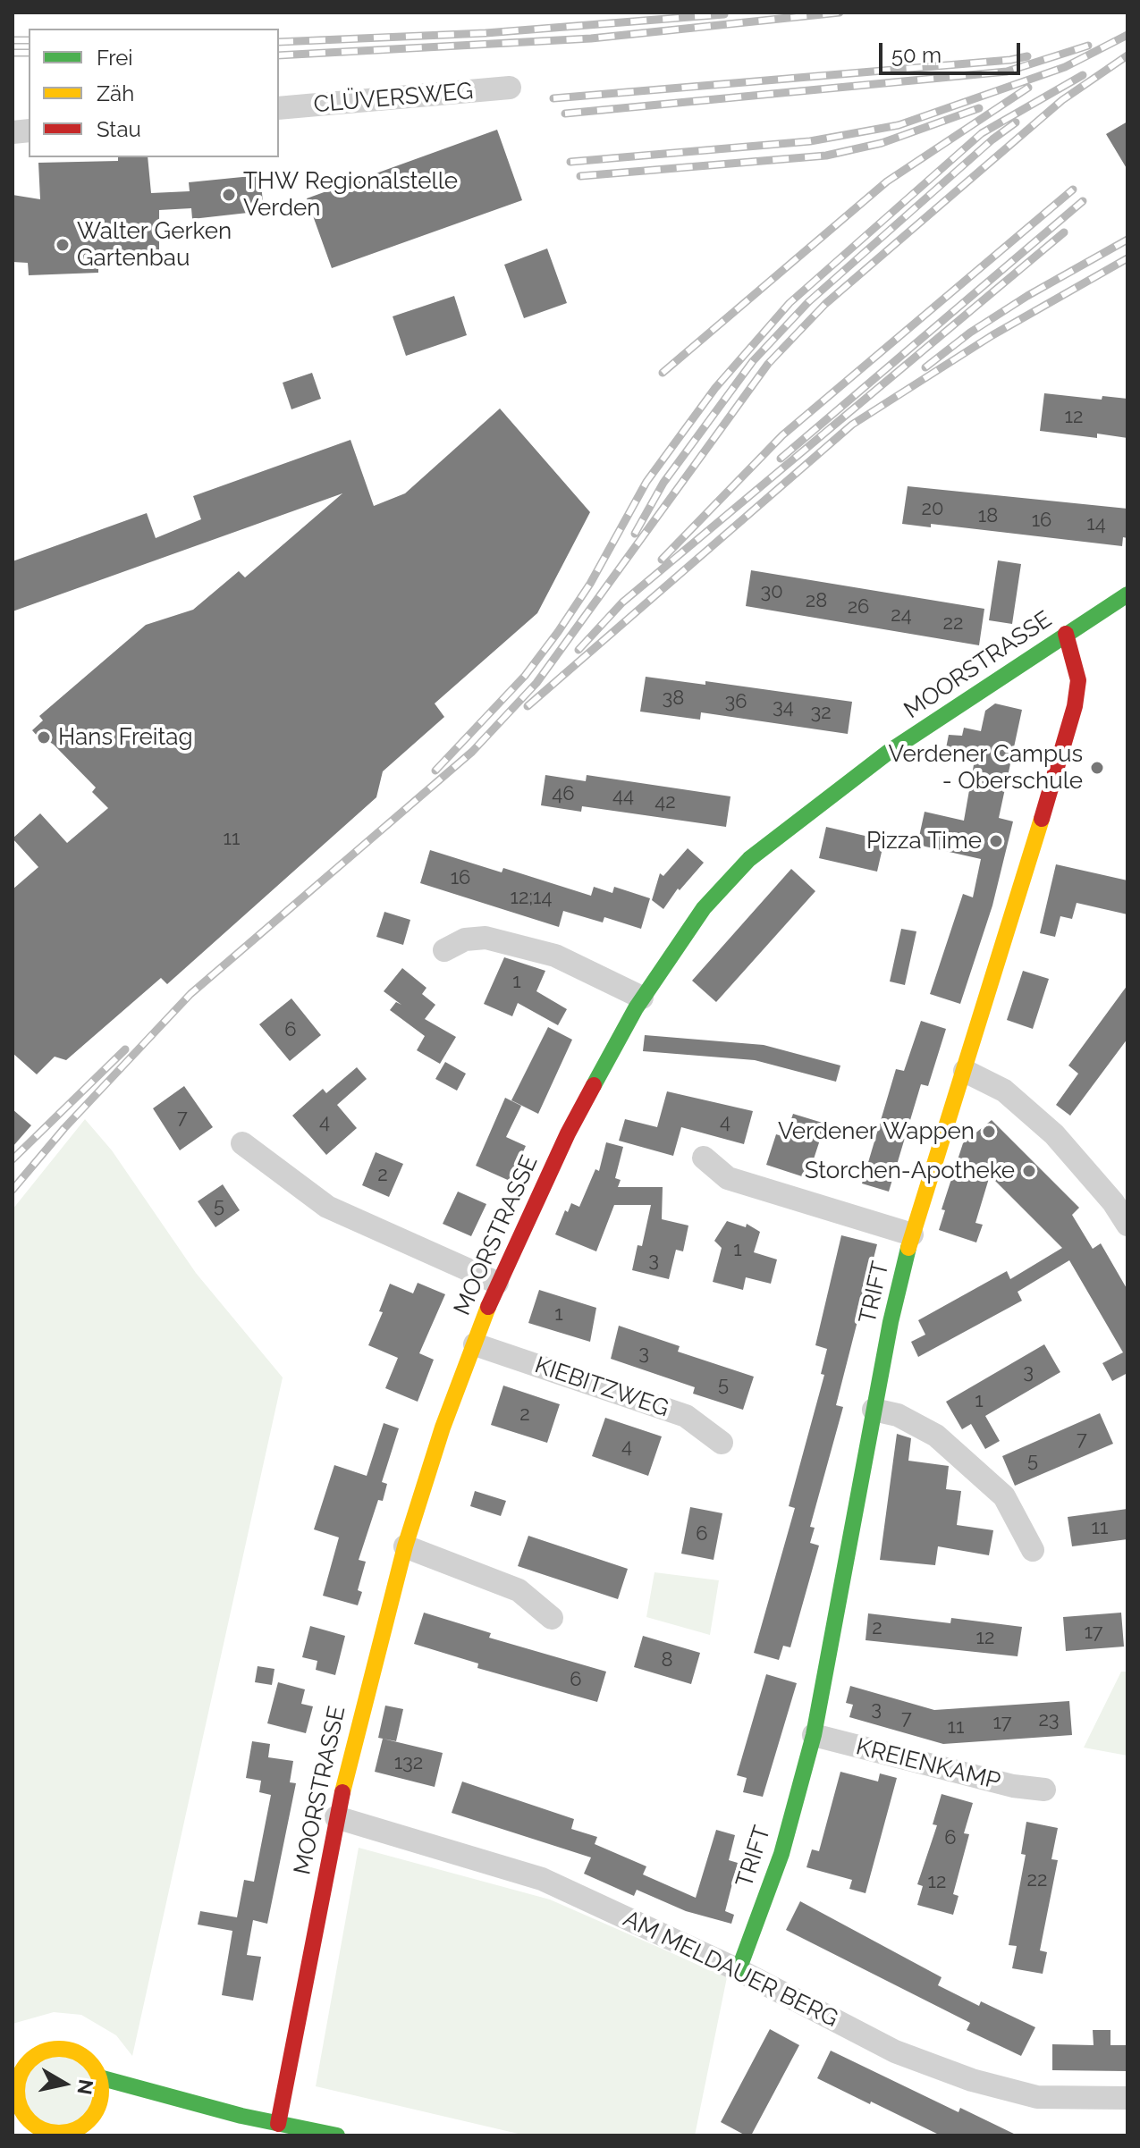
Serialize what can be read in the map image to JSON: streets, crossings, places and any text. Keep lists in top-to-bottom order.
{
  "streets": {
    "street": [
      "CLÜVERSWEG",
      "MOORSTRASSE",
      "TRIFT",
      "KIEBITZWEG",
      "KREIENKAMP",
      "AM MELDAUER BERG"
    ]
  },
  "crossings": [
    ["MOORSTRASSE", "TRIFT"],
    ["MOORSTRASSE", "KIEBITZWEG"],
    ["MOORSTRASSE", "AM MELDAUER BERG"],
    ["TRIFT", "KREIENKAMP"],
    ["TRIFT", "AM MELDAUER BERG"]
  ],
  "places": [
    "THW Regionalstelle Verden",
    "Walter Gerken Gartenbau",
    "Hans Freitag",
    "Verdener Campus - Oberschule",
    "Pizza Time",
    "Verdener Wappen",
    "Storchen-Apotheke"
  ],
  "house_numbers": [
    "12",
    "20",
    "18",
    "16",
    "14",
    "30",
    "28",
    "26",
    "24",
    "22",
    "38",
    "36",
    "34",
    "32",
    "46",
    "44",
    "42",
    "11",
    "16",
    "12;14",
    "1",
    "6",
    "7",
    "4",
    "4",
    "2",
    "5",
    "1",
    "3",
    "1",
    "3",
    "3",
    "5",
    "1",
    "2",
    "7",
    "4",
    "5",
    "11",
    "6",
    "2",
    "17",
    "12",
    "8",
    "6",
    "3",
    "7",
    "23",
    "17",
    "11",
    "132",
    "6",
    "22",
    "12"
  ],
  "legend": ["Frei", "Zäh", "Stau"],
  "scale_bar": "50 m",
  "north": "right"
}
